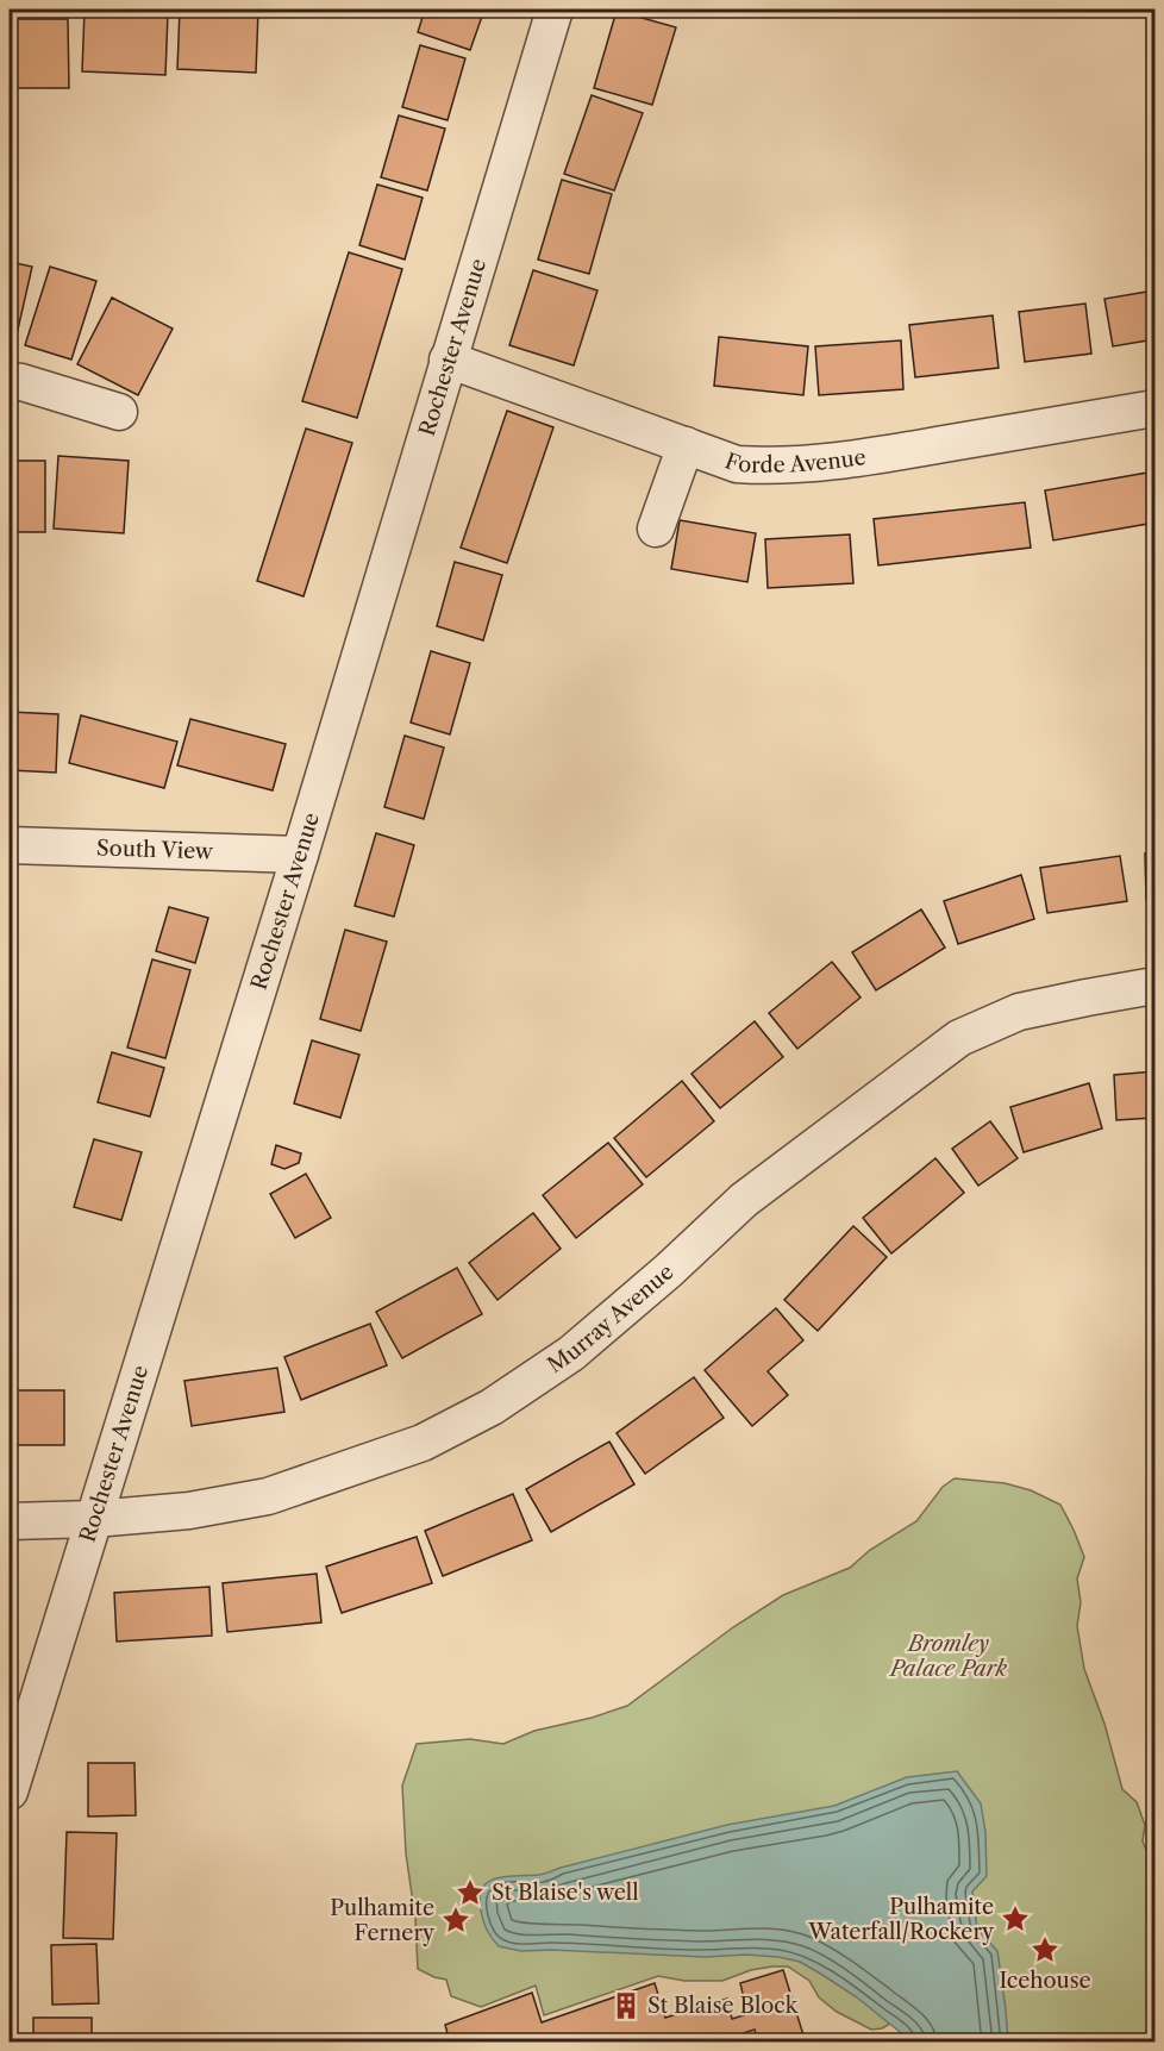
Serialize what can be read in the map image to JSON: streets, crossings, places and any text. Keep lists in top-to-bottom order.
{
  "streets": {
    "street": [
      "Rochester Avenue",
      "Forde Avenue",
      "South View",
      "Murray Avenue"
    ]
  },
  "crossings": [
    ["Rochester Avenue", "Forde Avenue"],
    ["Rochester Avenue", "South View"],
    ["Rochester Avenue", "Murray Avenue"]
  ],
  "parks": ["Bromley Palace Park"],
  "places": {
    "place": [
      "St Blaise's well",
      "Pulhamite Waterfall/Rockery",
      "Pulhamite Fernery",
      "Icehouse"
    ],
    "building": ["St Blaise Block"]
  }
}
